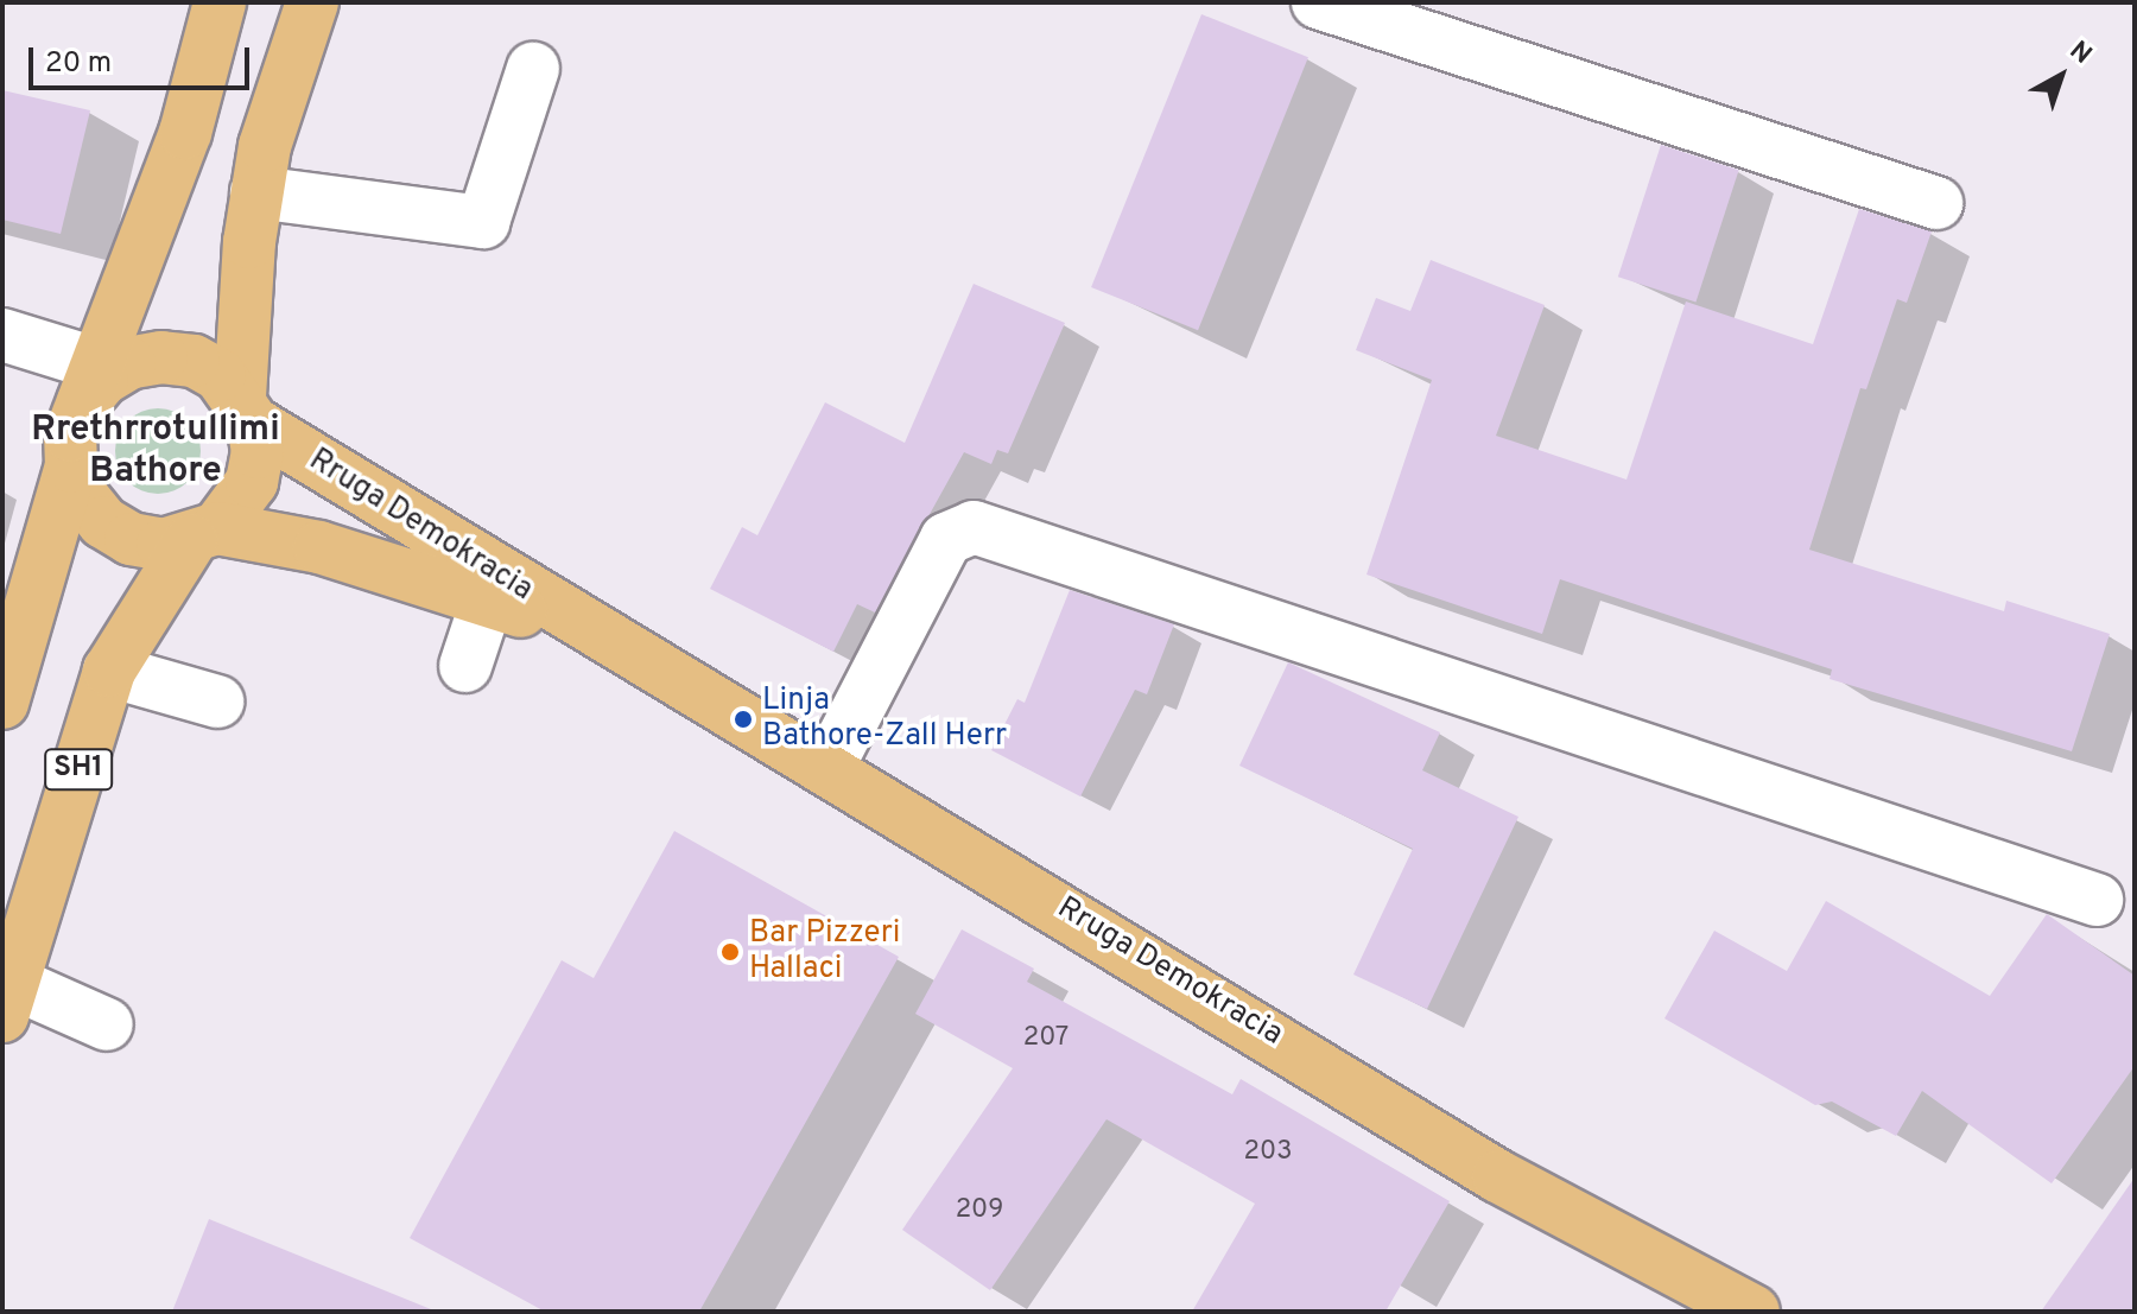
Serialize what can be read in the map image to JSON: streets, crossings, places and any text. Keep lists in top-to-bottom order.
{
  "streets": {
    "main road": ["Rruga Demokracia", "SH1"]
  },
  "crossings": [
    ["Rruga Demokracia", "SH1"]
  ],
  "districts": ["Rrethrrotullimi Bathore"],
  "places": ["Linja Bathore-Zall Herr", "Bar Pizzeri Hallaci"],
  "house_numbers": ["207", "203", "209"],
  "scale_bar": "20 m",
  "north": "top right"
}
